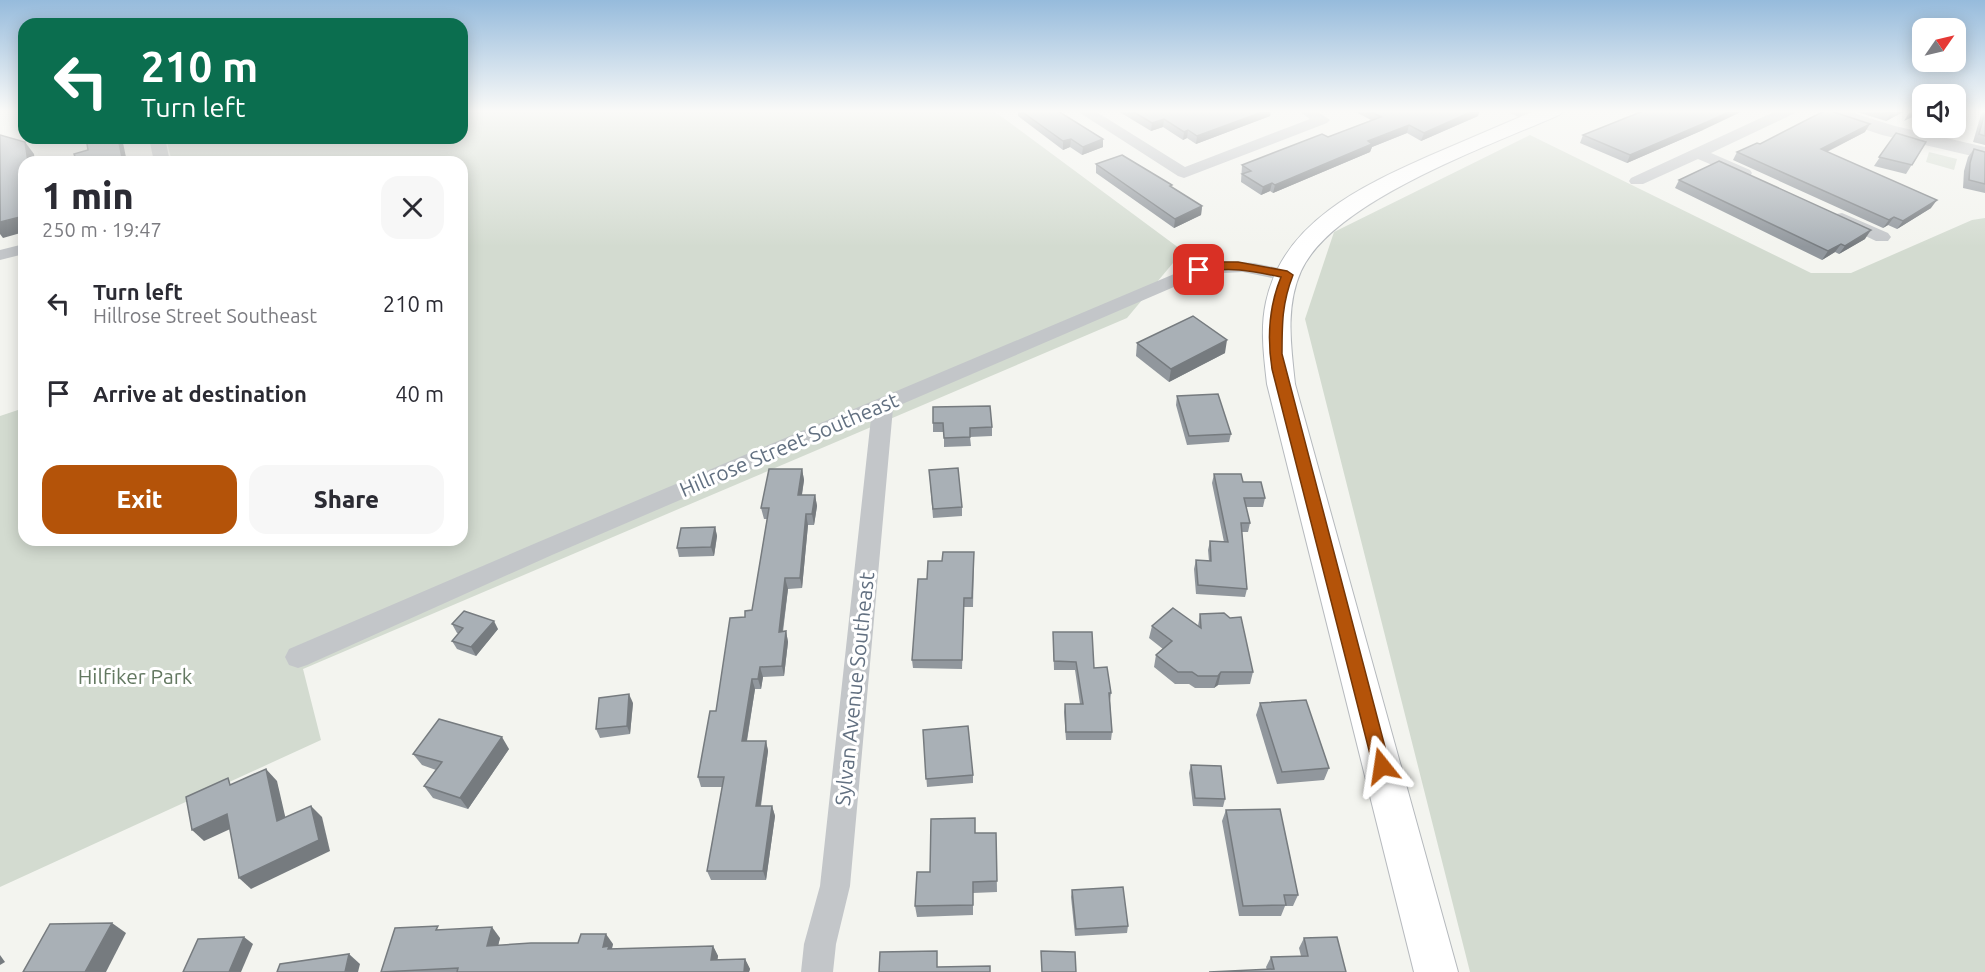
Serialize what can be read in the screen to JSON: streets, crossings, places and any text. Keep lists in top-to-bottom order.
{
  "streets": {
    "street": ["Hillrose Street Southeast", "Sylvan Avenue Southeast"]
  },
  "crossings": [
    ["Hillrose Street Southeast", "Sylvan Avenue Southeast"]
  ],
  "parks": ["Hilfiker Park"],
  "north": "top right",
  "page": {
    "turn": ["210 m", "Turn left"],
    "heading": ["1 min", "250 m · 19:47"],
    "list": [
      {
        "name": "Turn left",
        "note": "Hillrose Street Southeast",
        "value": "210 m"
      },
      {
        "name": "Arrive at destination",
        "value": "40 m"
      }
    ],
    "buttons": ["Exit", "Share"]
  }
}
